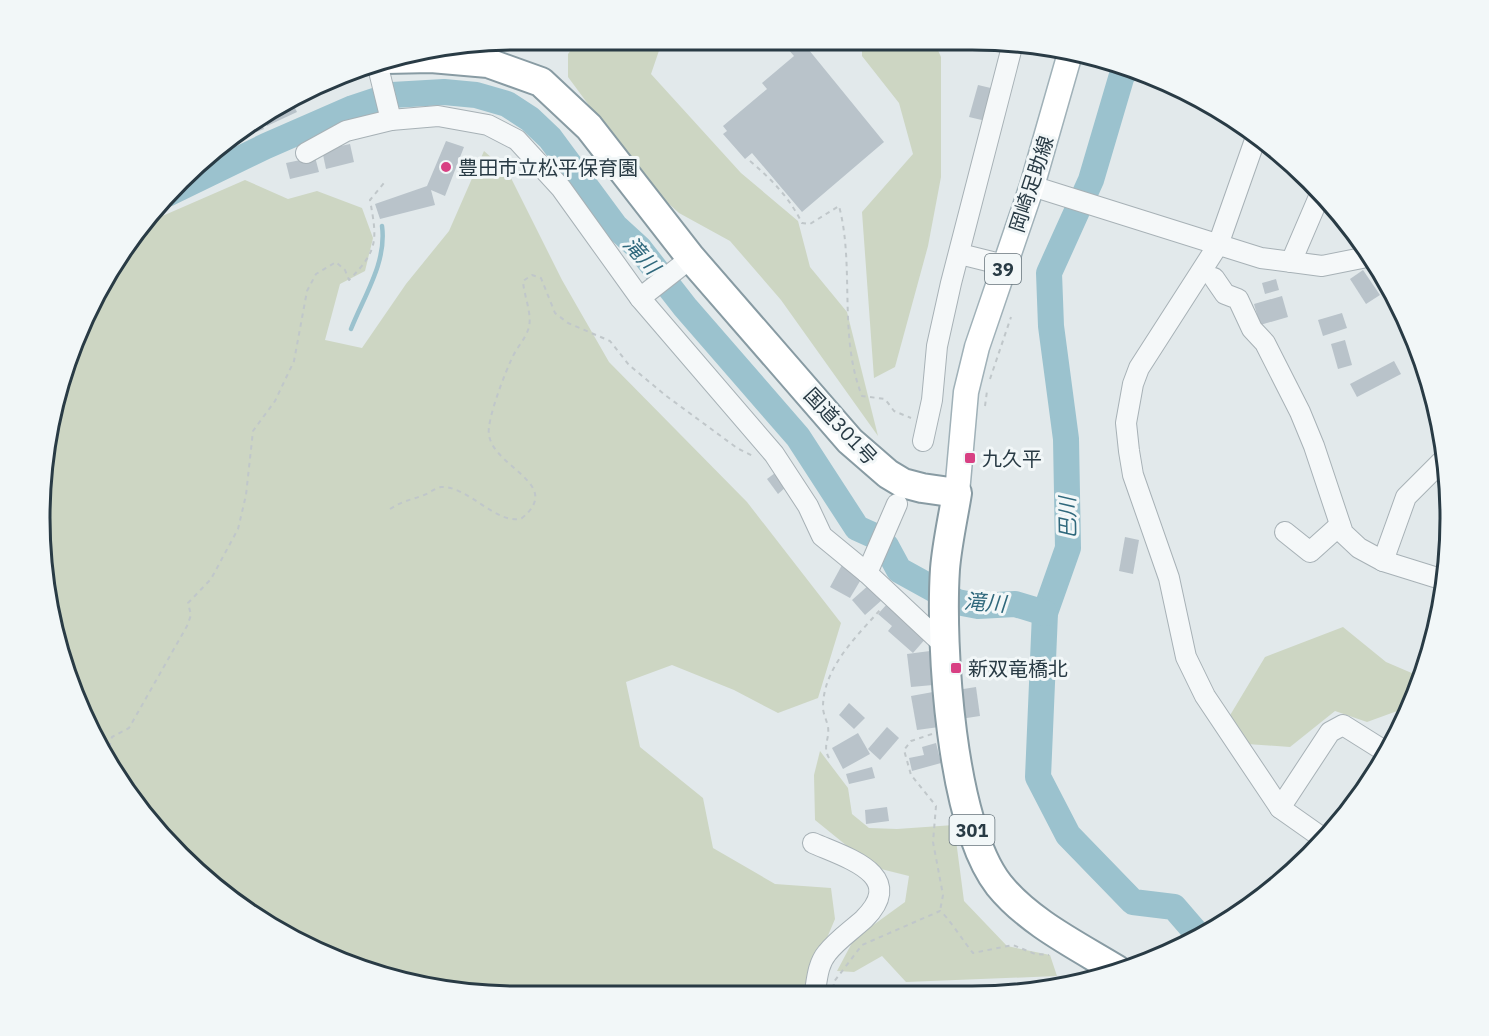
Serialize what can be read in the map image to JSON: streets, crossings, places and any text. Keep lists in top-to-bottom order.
{
  "streets": {
    "highway": ["国道301号", "301"],
    "main road": ["岡崎足助線", "39"]
  },
  "crossings": [
    ["岡崎足助線", "国道301号"],
    ["岡崎足助線", "301"],
    ["国道301号", "301"]
  ],
  "water": ["滝川", "巴川"],
  "places": {
    "other": ["豊田市立松平保育園"],
    "transit": ["九久平", "新双竜橋北"]
  }
}
